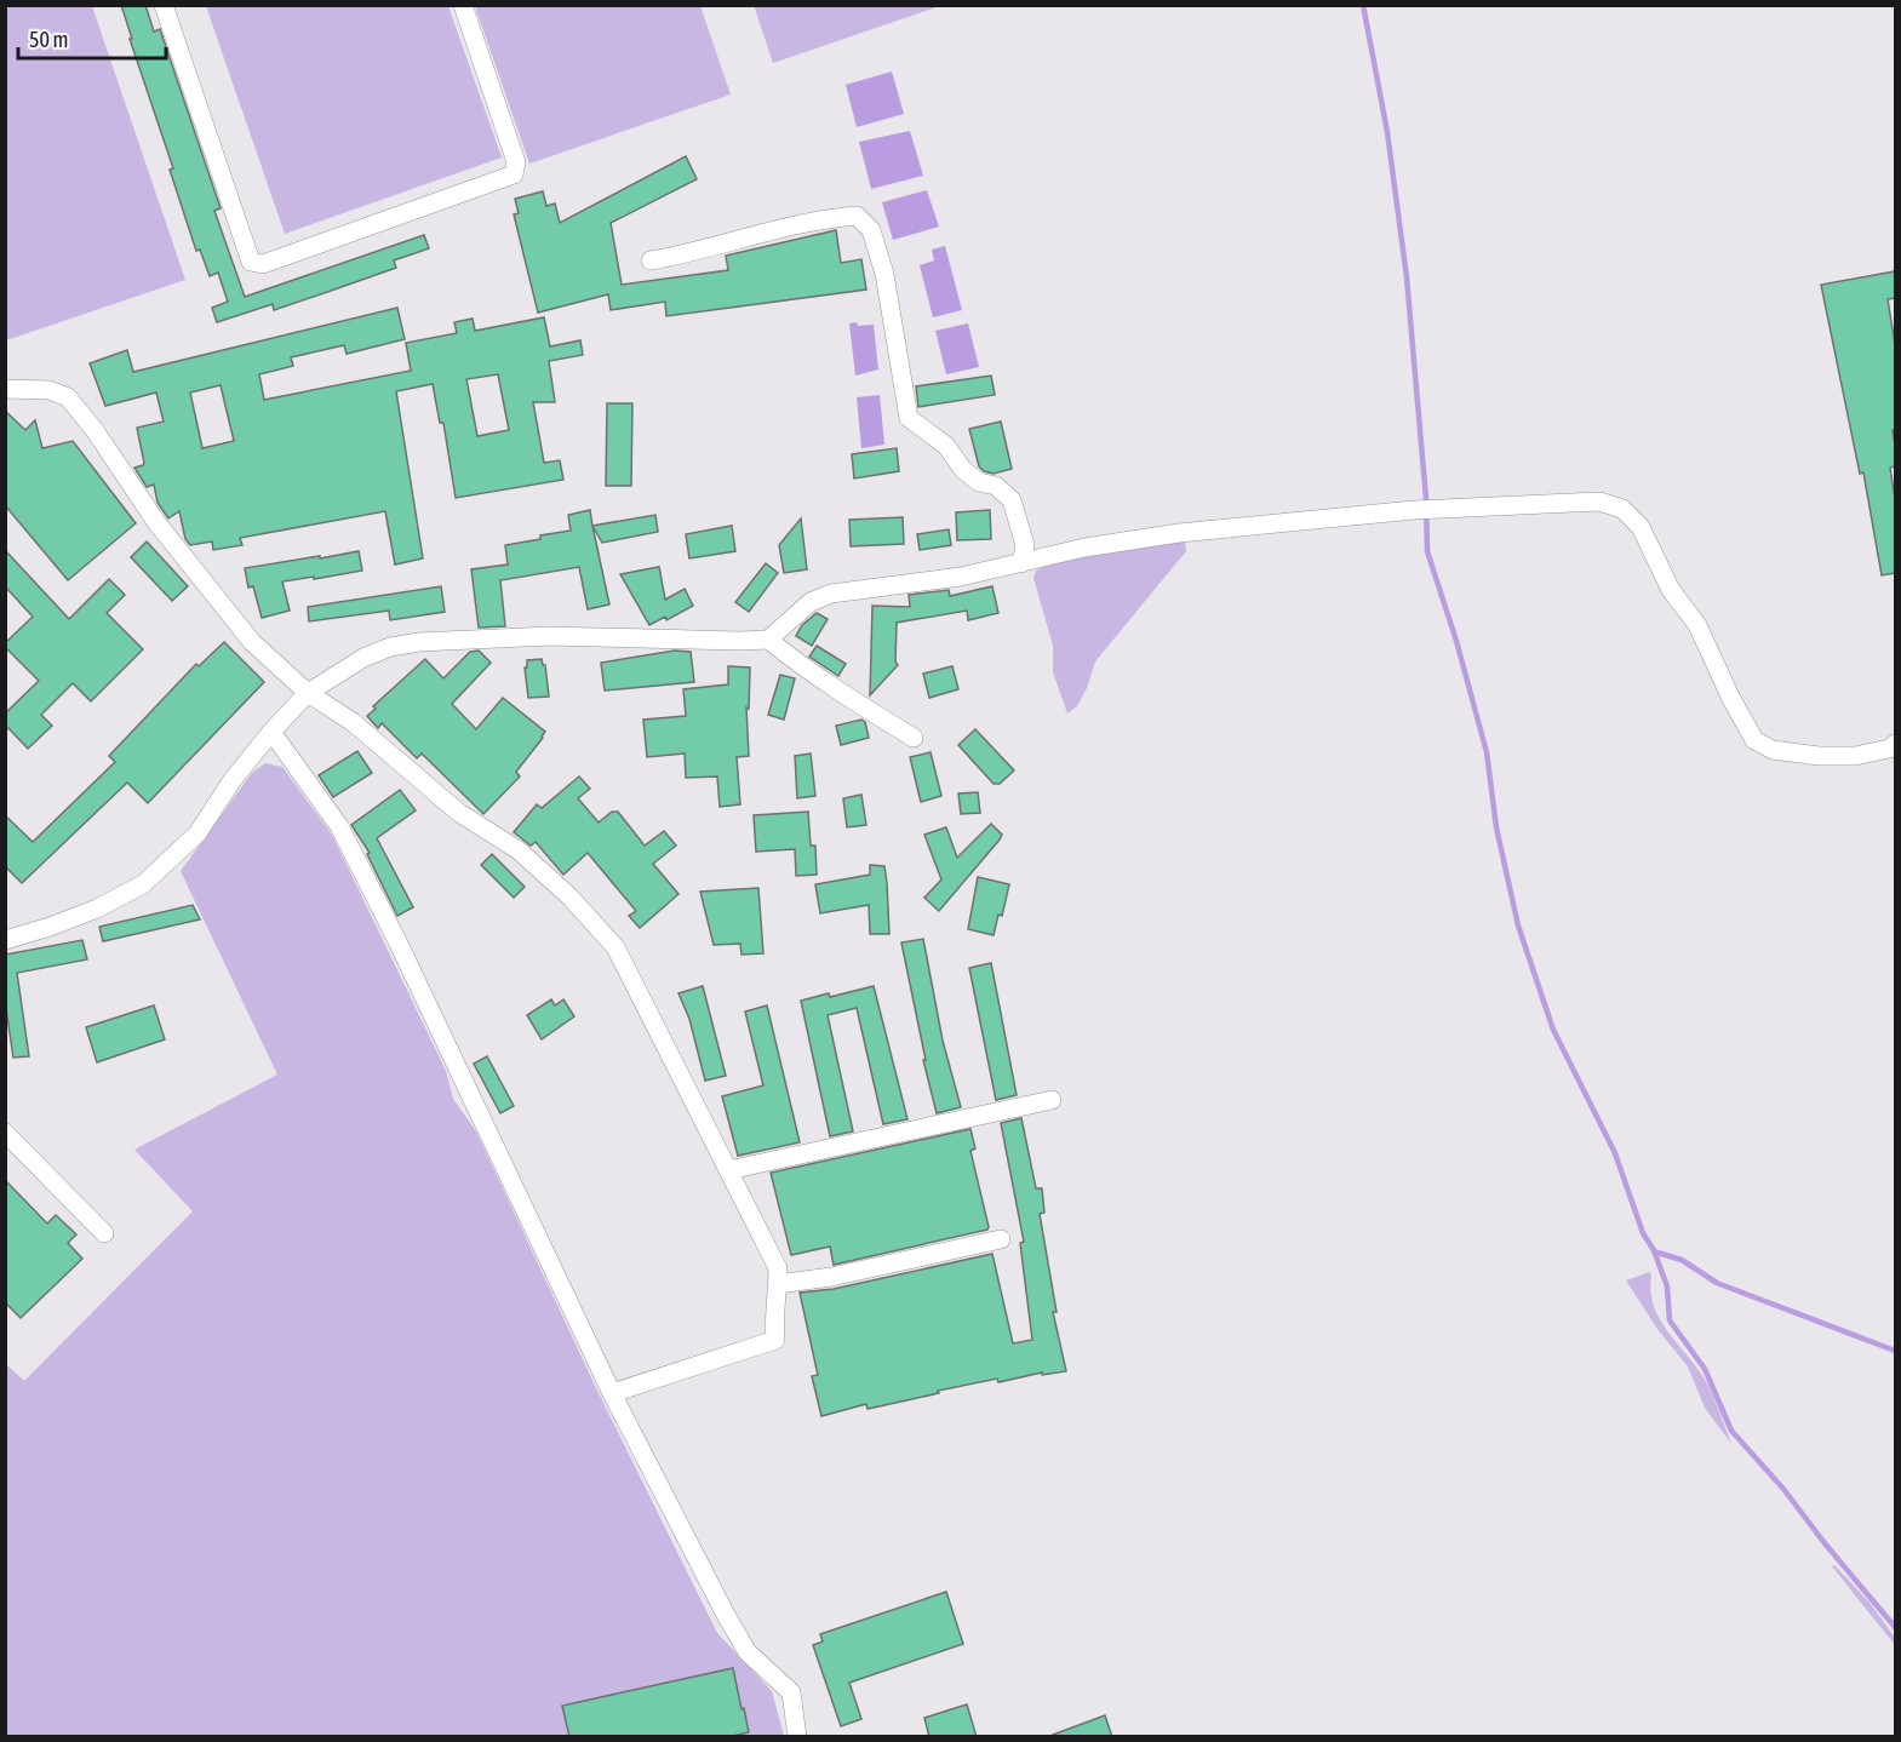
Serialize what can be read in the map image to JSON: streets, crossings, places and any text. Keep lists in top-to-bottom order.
{
  "scale_bar": "50 m"
}
